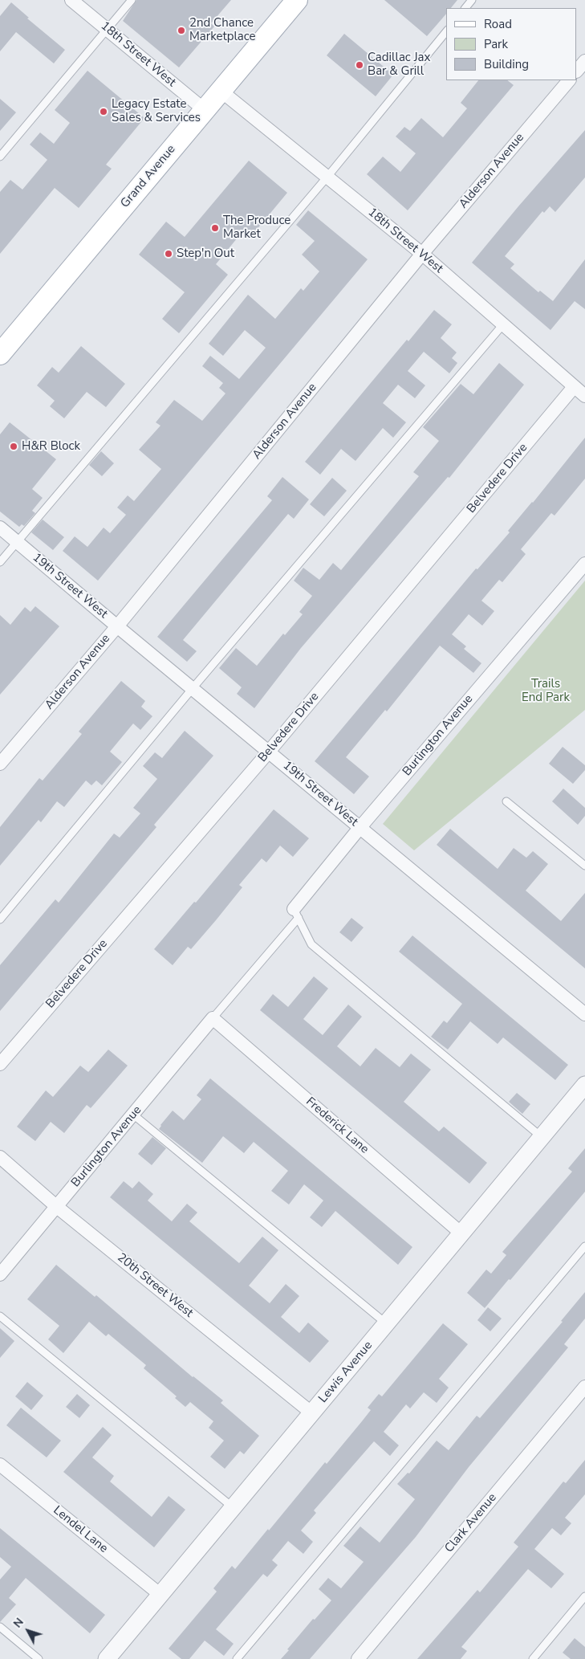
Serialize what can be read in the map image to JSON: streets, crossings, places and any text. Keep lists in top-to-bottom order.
{
  "streets": {
    "main road": ["Grand Avenue"],
    "street": [
      "18th Street West",
      "Alderson Avenue",
      "Belvedere Drive",
      "19th Street West",
      "Burlington Avenue",
      "Frederick Lane",
      "20th Street West",
      "Lewis Avenue",
      "Clark Avenue",
      "Lendel Lane"
    ]
  },
  "crossings": [
    ["18th Street West", "Alderson Avenue"],
    ["18th Street West", "Grand Avenue"],
    ["18th Street West", "Belvedere Drive"],
    ["Alderson Avenue", "19th Street West"],
    ["Belvedere Drive", "19th Street West"],
    ["19th Street West", "Burlington Avenue"],
    ["Burlington Avenue", "Frederick Lane"],
    ["Burlington Avenue", "20th Street West"],
    ["Frederick Lane", "Lewis Avenue"],
    ["20th Street West", "Lewis Avenue"],
    ["Lewis Avenue", "Lendel Lane"]
  ],
  "parks": ["Trails End Park"],
  "places": [
    "2nd Chance Marketplace",
    "Cadillac Jax Bar & Grill",
    "Legacy Estate Sales & Services",
    "The Produce Market",
    "Step'n Out",
    "H&R Block"
  ],
  "legend": ["Road", "Park", "Building"],
  "north": "top left"
}
